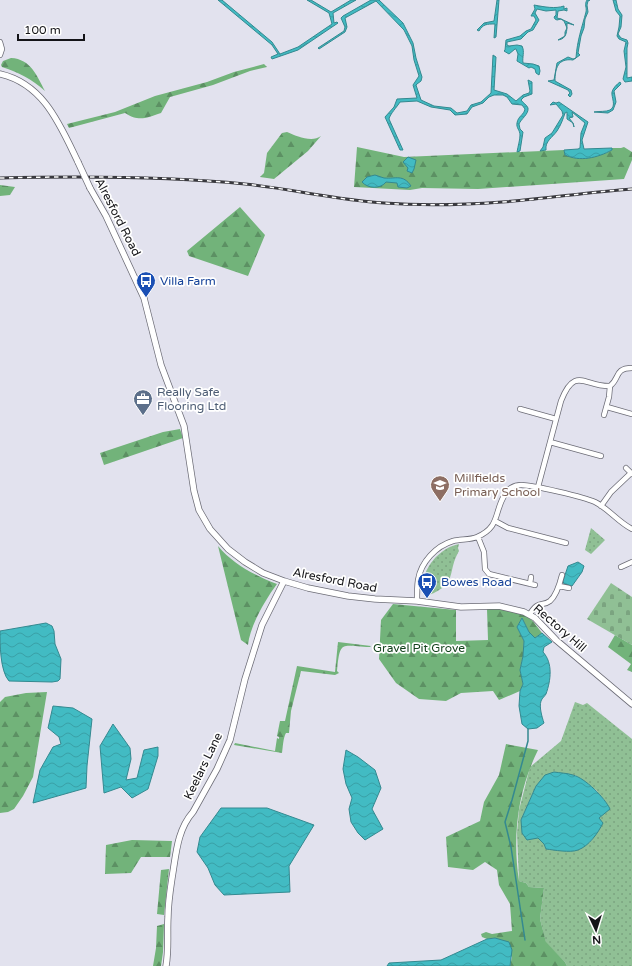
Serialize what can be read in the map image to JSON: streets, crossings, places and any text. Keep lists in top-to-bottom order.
{
  "streets": {
    "street": ["Alresford Road", "Rectory Hill", "Keelars Lane"]
  },
  "crossings": [
    ["Alresford Road", "Rectory Hill"],
    ["Alresford Road", "Keelars Lane"]
  ],
  "parks": ["Gravel Pit Grove"],
  "places": {
    "bus stop": ["Villa Farm", "Bowes Road"],
    "office": ["Really Safe Flooring Ltd"],
    "school or university": ["Millfields Primary School"]
  },
  "scale_bar": "100 m",
  "north": "bottom"
}
